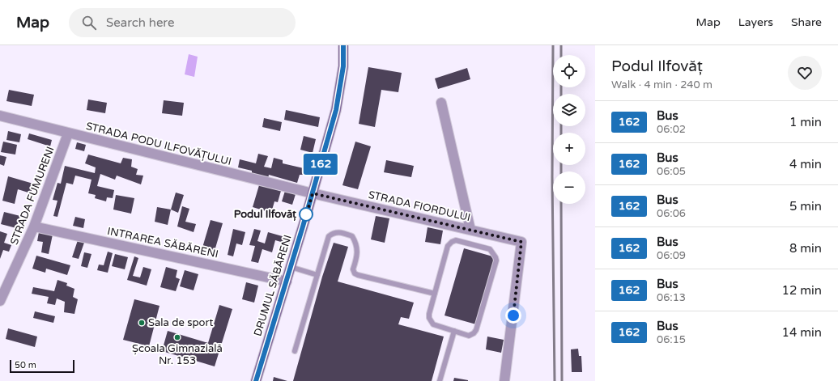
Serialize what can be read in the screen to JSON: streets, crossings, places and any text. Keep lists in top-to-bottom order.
{
  "streets": {
    "main road": ["DRUMUL SĂBĂRENI"],
    "street": [
      "STRADA PODU ILFOVĂȚULUI",
      "STRADA FUMURENI",
      "STRADA FIORDULUI",
      "INTRAREA SĂBĂRENI"
    ]
  },
  "crossings": [
    ["STRADA PODU ILFOVĂȚULUI", "STRADA FUMURENI"],
    ["STRADA PODU ILFOVĂȚULUI", "STRADA FIORDULUI"],
    ["STRADA PODU ILFOVĂȚULUI", "DRUMUL SĂBĂRENI"],
    ["STRADA FUMURENI", "INTRAREA SĂBĂRENI"],
    ["STRADA FIORDULUI", "DRUMUL SĂBĂRENI"],
    ["INTRAREA SĂBĂRENI", "DRUMUL SĂBĂRENI"]
  ],
  "places": ["Podul Ilfovăț", "Sala de sport", "Școala Gimnazială Nr. 153"],
  "lines": ["bus line 162"],
  "scale_bar": "50 m",
  "page": {
    "header": "Map",
    "search": "Search here",
    "nav": ["Map", "Layers", "Share"],
    "on_map": "162",
    "heading": ["Podul Ilfovăț", "Walk · 4 min · 240 m"],
    "map_buttons": ["+", "−"],
    "list": [
      {
        "mark": "162",
        "name": "Bus",
        "note": "06:02",
        "value": "1 min"
      },
      {
        "mark": "162",
        "name": "Bus",
        "note": "06:05",
        "value": "4 min"
      },
      {
        "mark": "162",
        "name": "Bus",
        "note": "06:06",
        "value": "5 min"
      },
      {
        "mark": "162",
        "name": "Bus",
        "note": "06:09",
        "value": "8 min"
      },
      {
        "mark": "162",
        "name": "Bus",
        "note": "06:13",
        "value": "12 min"
      },
      {
        "mark": "162",
        "name": "Bus",
        "note": "06:15",
        "value": "14 min"
      }
    ],
    "scale": "50 m"
  }
}
